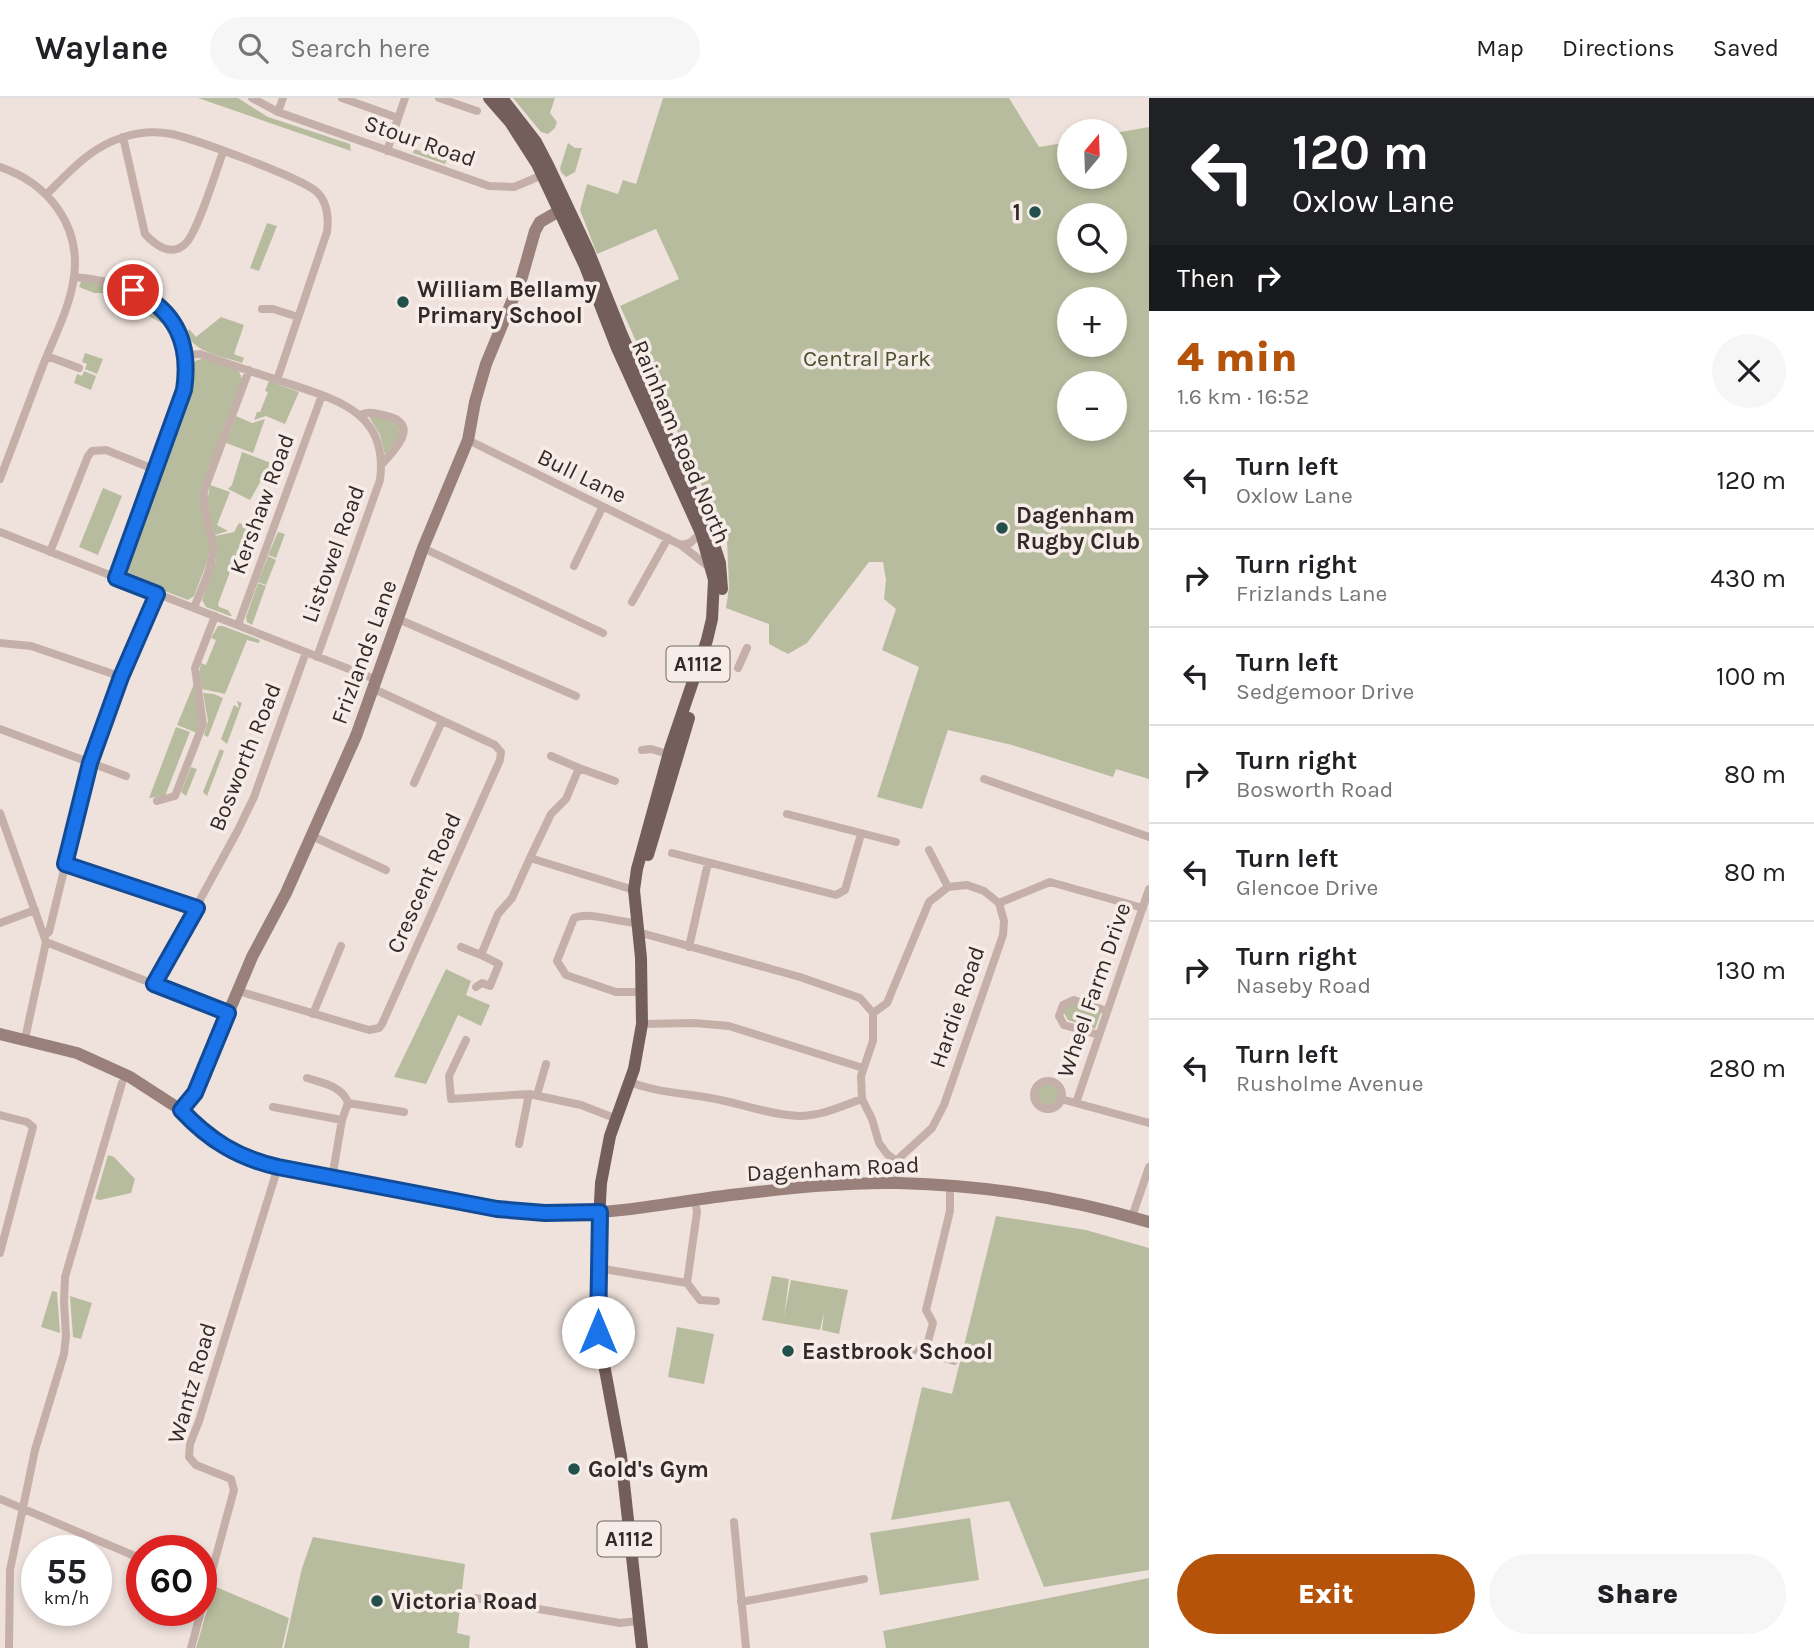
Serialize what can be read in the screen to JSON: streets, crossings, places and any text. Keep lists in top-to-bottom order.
{
  "streets": {
    "main road": ["Rainham Road North", "A1112"],
    "street": [
      "Stour Road",
      "Bull Lane",
      "Kershaw Road",
      "Listowel Road",
      "Frizlands Lane",
      "Bosworth Road",
      "Crescent Road",
      "Wheel Farm Drive",
      "Hardie Road",
      "Dagenham Road",
      "Wantz Road"
    ]
  },
  "crossings": [
    ["Stour Road", "Rainham Road North"],
    ["Rainham Road North", "Bull Lane"],
    ["Rainham Road North", "Frizlands Lane"],
    ["Rainham Road North", "A1112"],
    ["Rainham Road North", "Dagenham Road"],
    ["Bull Lane", "Frizlands Lane"],
    ["Kershaw Road", "Listowel Road"],
    ["Kershaw Road", "Crescent Road"],
    ["Listowel Road", "Crescent Road"],
    ["Frizlands Lane", "Crescent Road"],
    ["Frizlands Lane", "Dagenham Road"],
    ["A1112", "Dagenham Road"],
    ["Bosworth Road", "Crescent Road"],
    ["Dagenham Road", "Wantz Road"]
  ],
  "parks": ["Central Park"],
  "places": [
    "1",
    "William Bellamy Primary School",
    "Dagenham Rugby Club",
    "Eastbrook School",
    "Gold's Gym",
    "Victoria Road"
  ],
  "north": "top",
  "page": {
    "header": "Waylane",
    "search": "Search here",
    "nav": ["Map", "Directions", "Saved"],
    "turn": ["120 m", "Oxlow Lane"],
    "map_buttons": ["+", "−"],
    "then": "Then",
    "heading": ["4 min", "1.6 km · 16:52"],
    "list": [
      {
        "name": "Turn left",
        "note": "Oxlow Lane",
        "value": "120 m"
      },
      {
        "name": "Turn right",
        "note": "Frizlands Lane",
        "value": "430 m"
      },
      {
        "name": "Turn left",
        "note": "Sedgemoor Drive",
        "value": "100 m"
      },
      {
        "name": "Turn right",
        "note": "Bosworth Road",
        "value": "80 m"
      },
      {
        "name": "Turn left",
        "note": "Glencoe Drive",
        "value": "80 m"
      },
      {
        "name": "Turn right",
        "note": "Naseby Road",
        "value": "130 m"
      },
      {
        "name": "Turn left",
        "note": "Rusholme Avenue",
        "value": "280 m"
      }
    ],
    "speed": "55 km/h",
    "limit": "60",
    "buttons": ["Exit", "Share"]
  }
}
